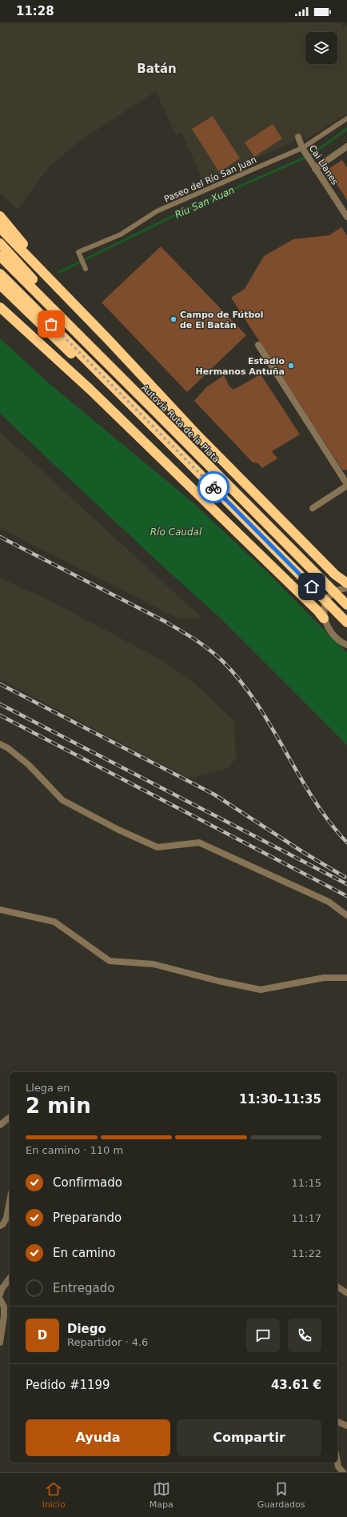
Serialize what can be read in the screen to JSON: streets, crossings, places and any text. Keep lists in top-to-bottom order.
{
  "streets": {
    "highway": ["Autovía Ruta de la Plata"],
    "street": ["Cai Llanes", "Paseo del Río San Juan"]
  },
  "crossings": [
    ["Cai Llanes", "Paseo del Río San Juan"]
  ],
  "districts": ["Batán"],
  "water": ["Ríu San Xuan", "Río Caudal"],
  "places": ["Campo de Fútbol de El Batán", "Estadio Hermanos Antuña"],
  "page": {
    "status": "11:28",
    "heading": ["2 min", "Llega en", "11:30–11:35"],
    "panel": [
      "Diego",
      "Repartidor · 4.6",
      "Pedido #1199",
      "43.61 €"
    ],
    "bar": "En camino · 110 m",
    "list": [
      ["Confirmado", "11:15"],
      ["Preparando", "11:17"],
      ["En camino", "11:22"],
      "Entregado"
    ],
    "round": "D",
    "buttons": ["Ayuda", "Compartir"],
    "tabs": ["Inicio", "Mapa", "Guardados"]
  }
}
